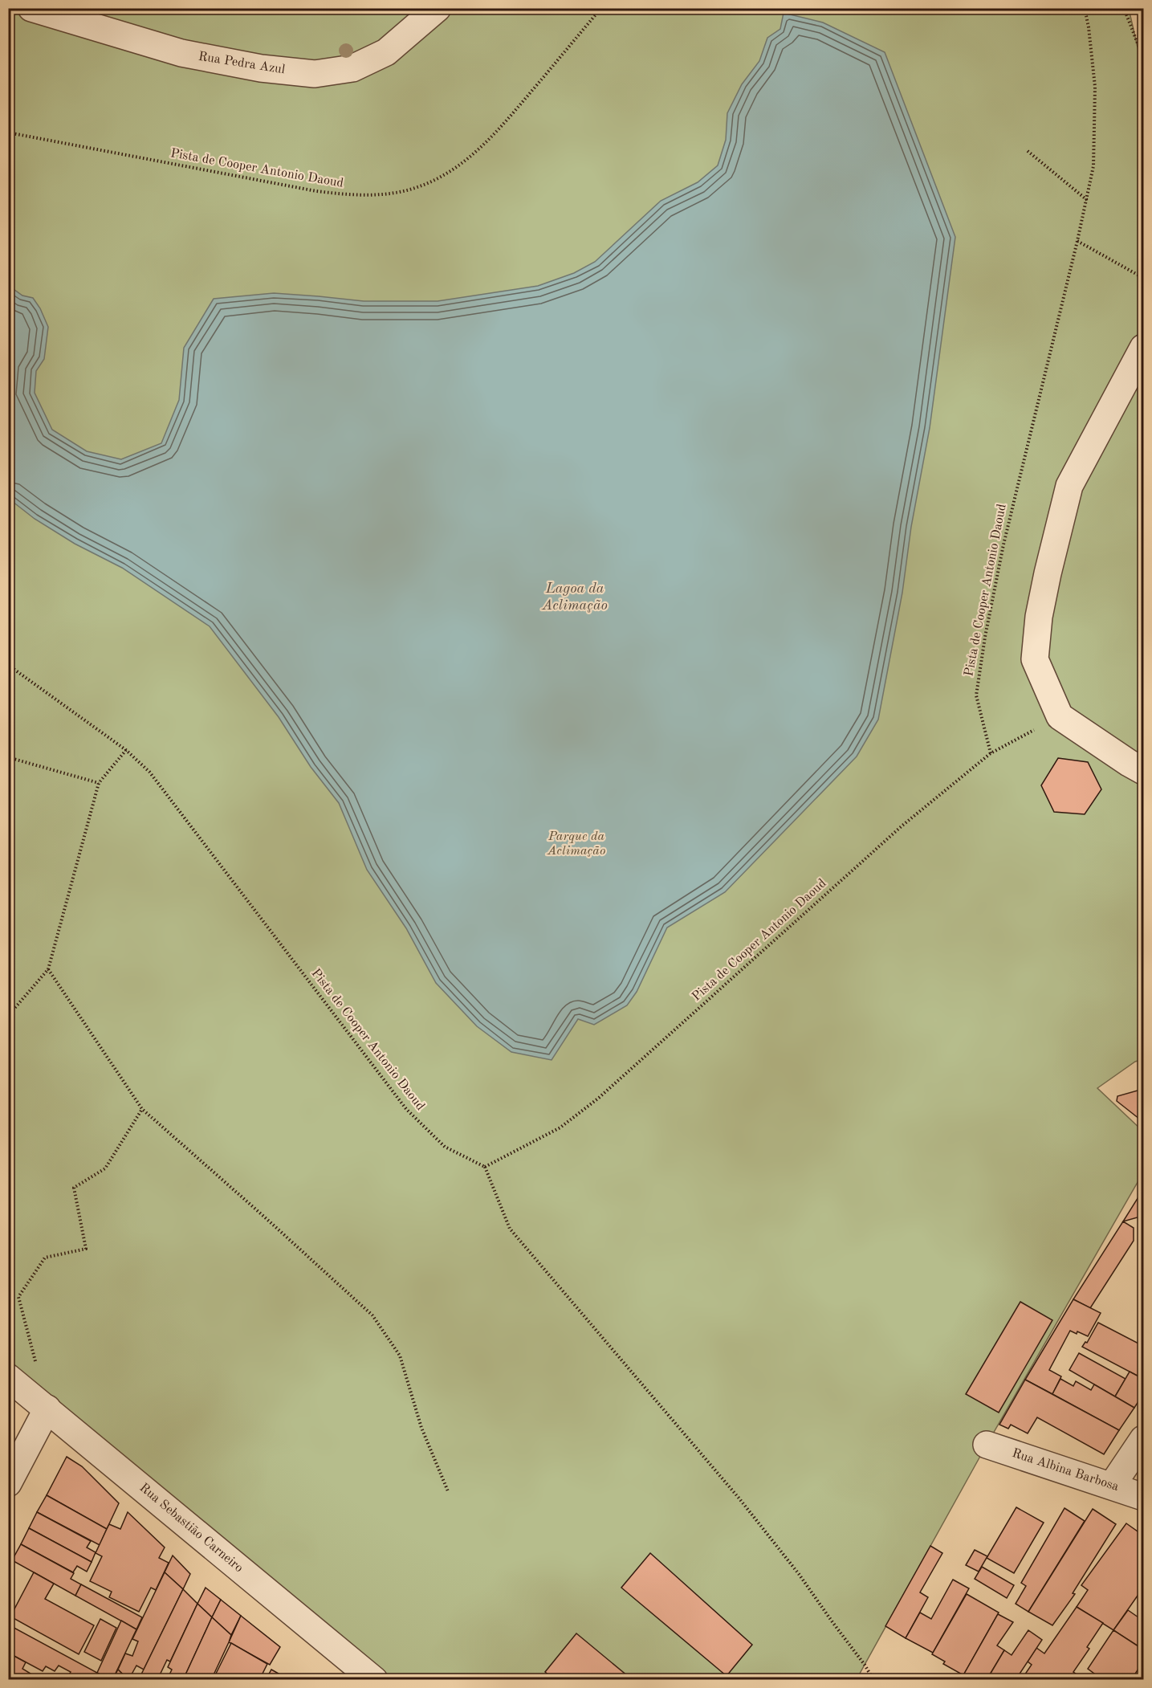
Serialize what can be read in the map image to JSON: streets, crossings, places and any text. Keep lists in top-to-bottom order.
{
  "streets": {
    "street": ["Rua Pedra Azul", "Rua Albina Barbosa", "Rua Sebastião Carneiro"],
    "path": ["Pista de Cooper Antonio Daoud"]
  },
  "water": ["Lagoa da Aclimação"],
  "parks": ["Parque da Aclimação"]
}
